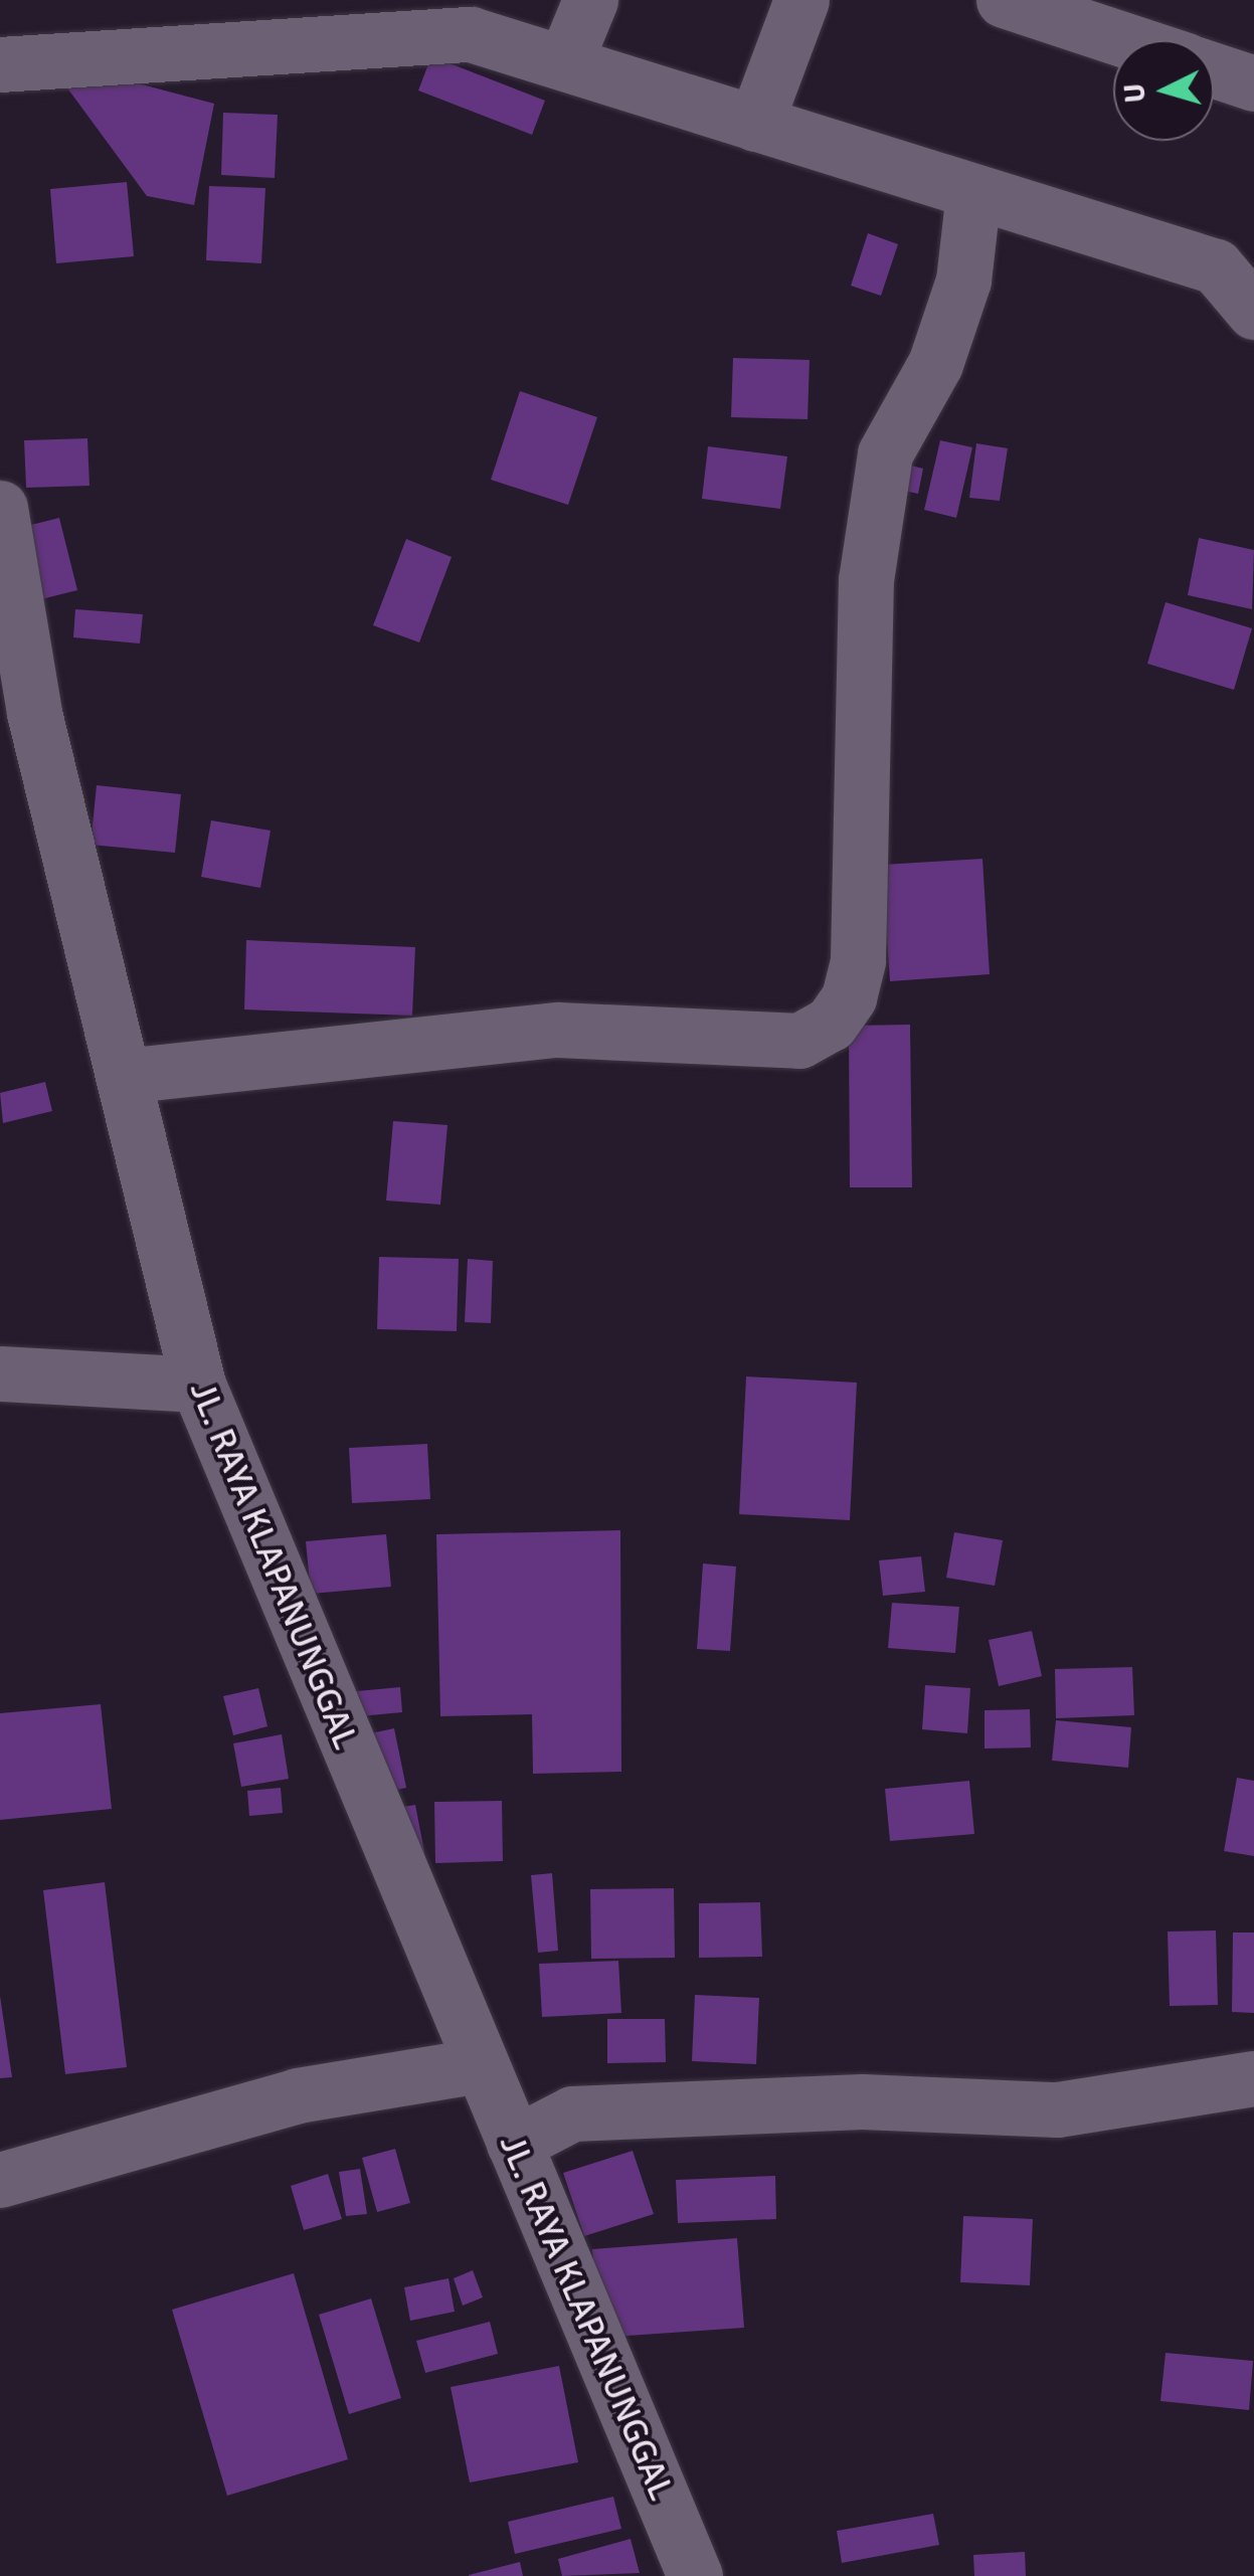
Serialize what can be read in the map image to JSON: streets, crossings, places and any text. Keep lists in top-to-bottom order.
{
  "streets": {
    "street": ["JL. RAYA KLAPANUNGGAL"]
  },
  "north": "left"
}
